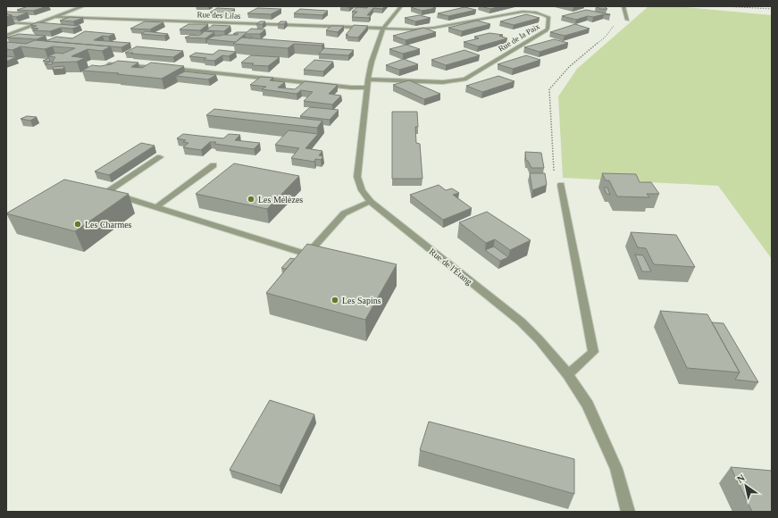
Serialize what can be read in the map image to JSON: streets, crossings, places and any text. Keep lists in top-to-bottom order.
{
  "streets": {
    "street": ["Rue des Lilas", "Rue de la Paix", "Rue de l'Étang"]
  },
  "crossings": [
    ["Rue des Lilas", "Rue de la Paix"],
    ["Rue des Lilas", "Rue de l'Étang"],
    ["Rue de la Paix", "Rue de l'Étang"]
  ],
  "places": ["Les Mélèzes", "Les Charmes", "Les Sapins"],
  "north": "top left"
}
